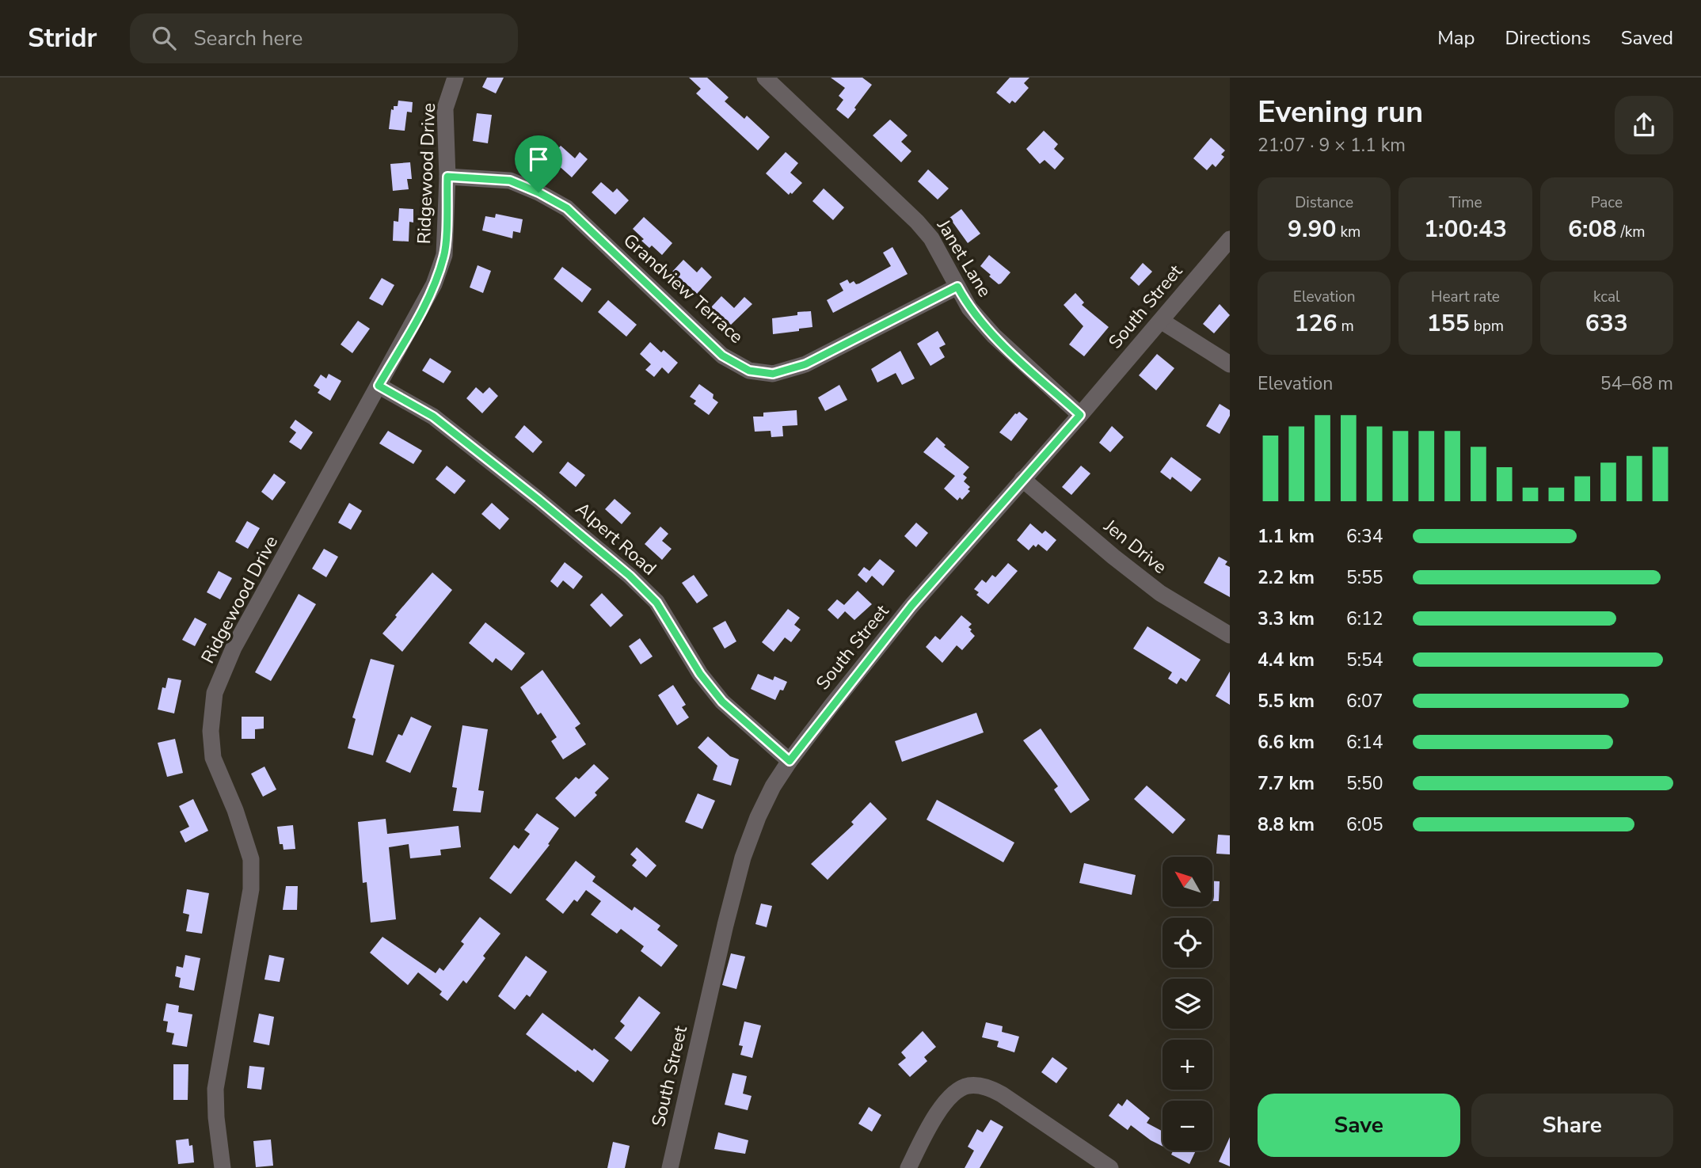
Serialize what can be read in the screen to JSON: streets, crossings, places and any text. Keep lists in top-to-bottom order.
{
  "streets": {
    "street": [
      "Ridgewood Drive",
      "Janet Lane",
      "Grandview Terrace",
      "South Street",
      "Alpert Road",
      "Jen Drive"
    ]
  },
  "crossings": [
    ["Ridgewood Drive", "Grandview Terrace"],
    ["Ridgewood Drive", "Alpert Road"],
    ["Janet Lane", "Grandview Terrace"],
    ["Janet Lane", "South Street"],
    ["South Street", "Alpert Road"],
    ["South Street", "Jen Drive"]
  ],
  "north": "top left",
  "page": {
    "header": "Stridr",
    "search": "Search here",
    "nav": ["Map", "Directions", "Saved"],
    "heading": ["Evening run", "21:07 · 9 × 1.1 km"],
    "stats": [
      ["Distance", "9.90 km"],
      ["Time", "1:00:43"],
      ["Pace", "6:08 /km"],
      ["Elevation", "126 m"],
      ["Heart rate", "155 bpm"],
      ["kcal", "633"]
    ],
    "chart": ["Elevation", "54–68 m"],
    "list": [
      {
        "name": "1.1 km",
        "note": "6:34"
      },
      {
        "name": "2.2 km",
        "note": "5:55"
      },
      {
        "name": "3.3 km",
        "note": "6:12"
      },
      {
        "name": "4.4 km",
        "note": "5:54"
      },
      {
        "name": "5.5 km",
        "note": "6:07"
      },
      {
        "name": "6.6 km",
        "note": "6:14"
      },
      {
        "name": "7.7 km",
        "note": "5:50"
      },
      {
        "name": "8.8 km",
        "note": "6:05"
      }
    ],
    "map_buttons": ["+", "−"],
    "buttons": ["Save", "Share"]
  }
}
